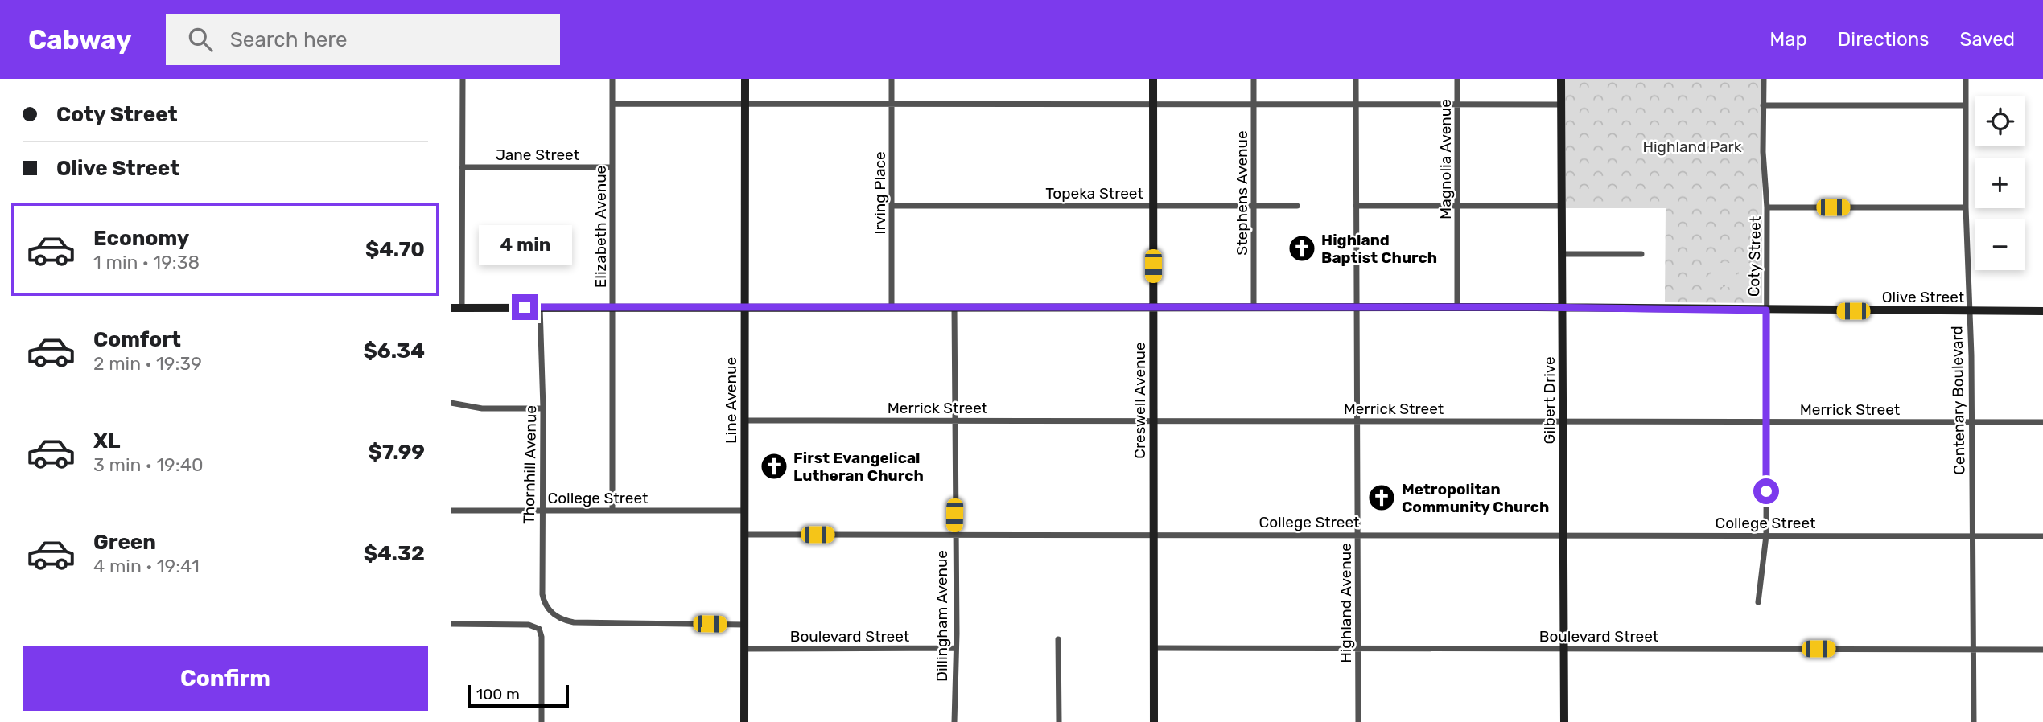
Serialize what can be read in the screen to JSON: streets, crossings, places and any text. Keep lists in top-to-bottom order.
{
  "streets": {
    "street": [
      "Jane Street",
      "Magnolia Avenue",
      "Irving Place",
      "Topeka Street",
      "Stephens Avenue",
      "Elizabeth Avenue",
      "Coty Street",
      "Olive Street",
      "Line Avenue",
      "Creswell Avenue",
      "Gilbert Drive",
      "Centenary Boulevard",
      "Merrick Street",
      "Thornhill Avenue",
      "College Street",
      "Highland Avenue",
      "Dillingham Avenue",
      "Boulevard Street"
    ]
  },
  "crossings": [
    ["Jane Street", "Elizabeth Avenue"],
    ["Magnolia Avenue", "Olive Street"],
    ["Irving Place", "Topeka Street"],
    ["Irving Place", "Olive Street"],
    ["Topeka Street", "Stephens Avenue"],
    ["Topeka Street", "Creswell Avenue"],
    ["Stephens Avenue", "Olive Street"],
    ["Elizabeth Avenue", "Olive Street"],
    ["Elizabeth Avenue", "College Street"],
    ["Coty Street", "Olive Street"],
    ["Coty Street", "Merrick Street"],
    ["Coty Street", "College Street"],
    ["Olive Street", "Line Avenue"],
    ["Olive Street", "Creswell Avenue"],
    ["Olive Street", "Gilbert Drive"],
    ["Olive Street", "Centenary Boulevard"],
    ["Olive Street", "Thornhill Avenue"],
    ["Olive Street", "Highland Avenue"],
    ["Olive Street", "Dillingham Avenue"],
    ["Line Avenue", "Merrick Street"],
    ["Line Avenue", "Thornhill Avenue"],
    ["Line Avenue", "College Street"],
    ["Line Avenue", "Boulevard Street"],
    ["Creswell Avenue", "Merrick Street"],
    ["Creswell Avenue", "College Street"],
    ["Creswell Avenue", "Boulevard Street"],
    ["Gilbert Drive", "Merrick Street"],
    ["Gilbert Drive", "College Street"],
    ["Gilbert Drive", "Boulevard Street"],
    ["Centenary Boulevard", "Merrick Street"],
    ["Centenary Boulevard", "College Street"],
    ["Centenary Boulevard", "Boulevard Street"],
    ["Merrick Street", "Highland Avenue"],
    ["Merrick Street", "Dillingham Avenue"],
    ["Thornhill Avenue", "College Street"],
    ["College Street", "Highland Avenue"],
    ["College Street", "Dillingham Avenue"],
    ["Highland Avenue", "Boulevard Street"],
    ["Dillingham Avenue", "Boulevard Street"]
  ],
  "parks": ["Highland Park"],
  "places": {
    "church": ["Highland Baptist Church", "First Evangelical Lutheran Church", "Metropolitan Community Church"]
  },
  "scale_bar": "100 m",
  "page": {
    "header": "Cabway",
    "search": "Search here",
    "nav": ["Map", "Directions", "Saved"],
    "banner": ["Coty Street", "Olive Street"],
    "map_buttons": ["+", "−"],
    "list": [
      {
        "name": "Economy",
        "note": "1 min · 19:38",
        "value": "$4.70"
      },
      {
        "name": "Comfort",
        "note": "2 min · 19:39",
        "value": "$6.34"
      },
      {
        "name": "XL",
        "note": "3 min · 19:40",
        "value": "$7.99"
      },
      {
        "name": "Green",
        "note": "4 min · 19:41",
        "value": "$4.32"
      }
    ],
    "bubble": "4 min",
    "buttons": "Confirm",
    "scale": "100 m"
  }
}
